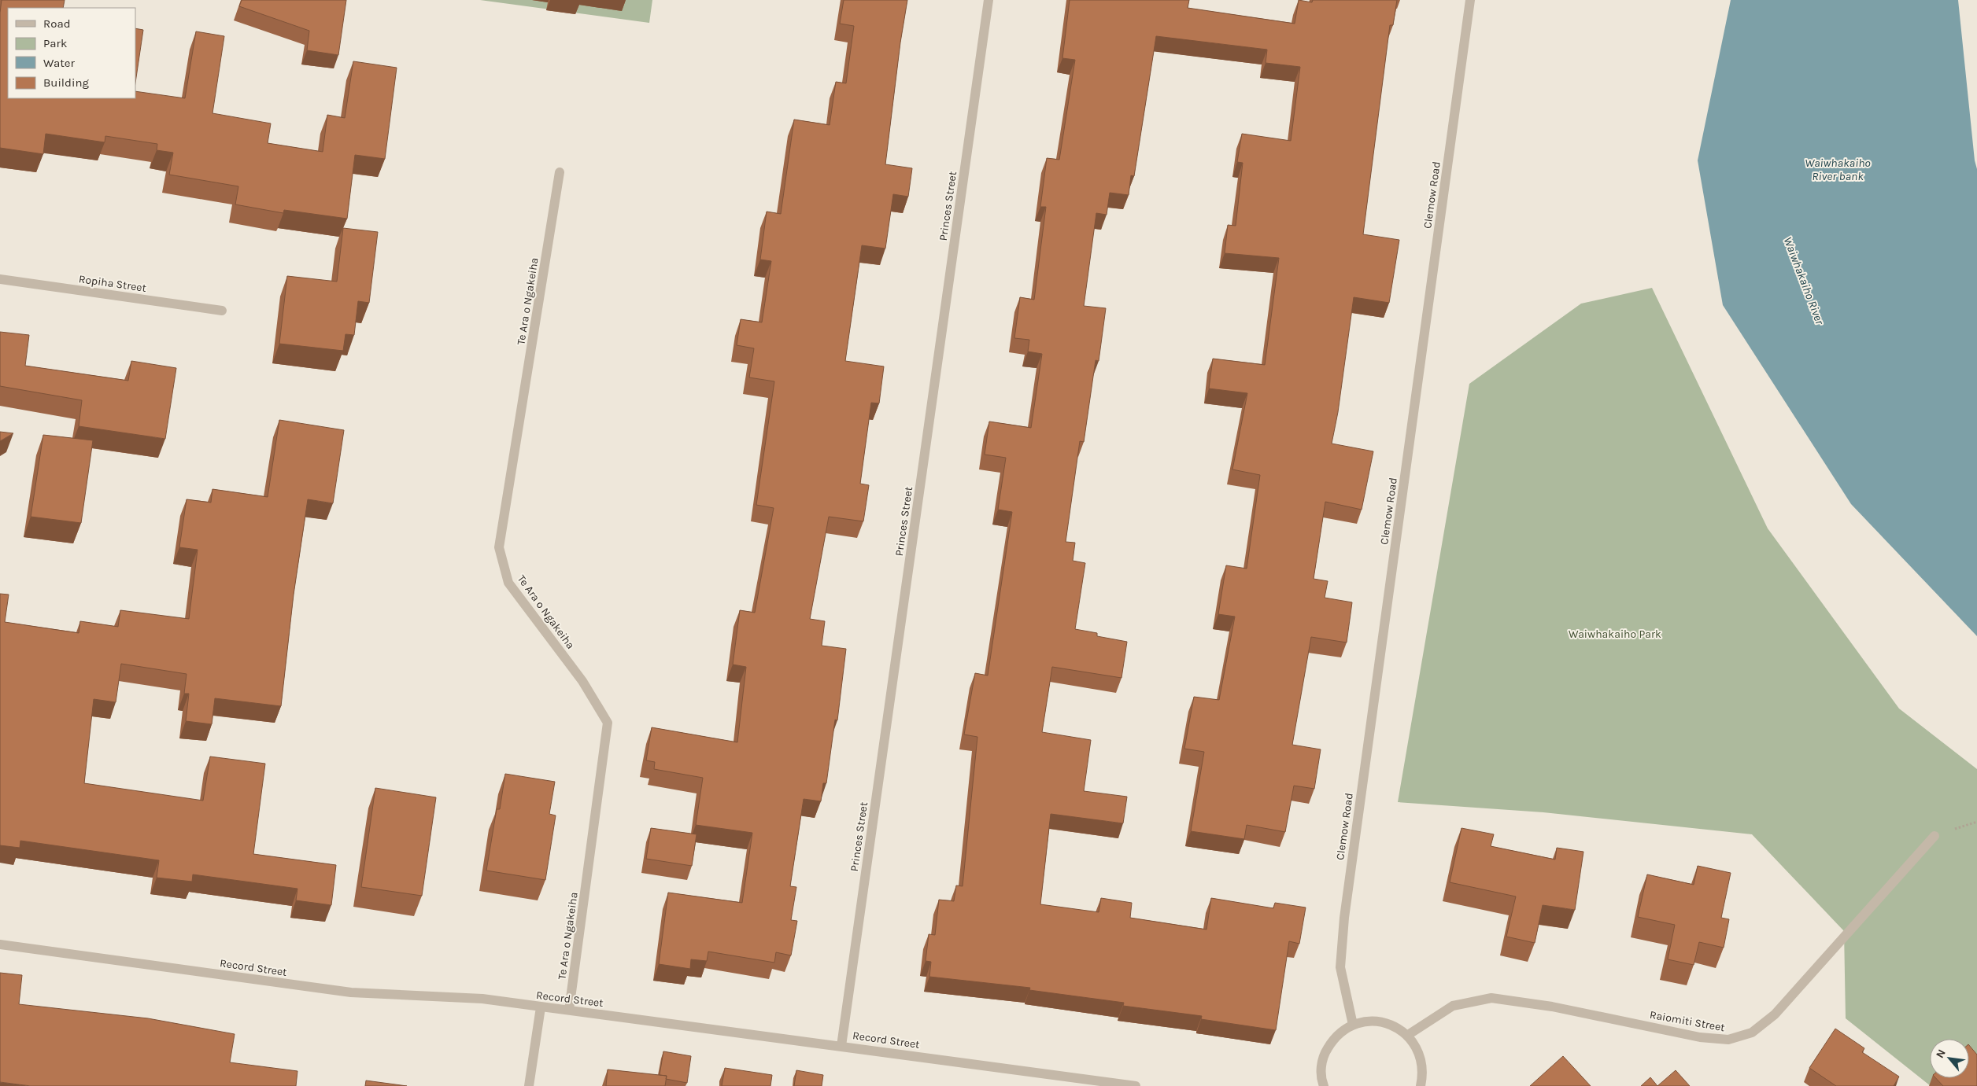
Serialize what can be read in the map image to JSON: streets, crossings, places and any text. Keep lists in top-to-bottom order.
{
  "streets": {
    "street": [
      "Clemow Road",
      "Princes Street",
      "Ropiha Street",
      "Te Ara o Ngakeiha",
      "Record Street",
      "Raiomiti Street"
    ]
  },
  "crossings": [
    ["Princes Street", "Record Street"],
    ["Te Ara o Ngakeiha", "Record Street"]
  ],
  "water": ["Waiwhakaiho River bank", "Waiwhakaiho River"],
  "parks": ["Waiwhakaiho Park"],
  "legend": [
    "Road",
    "Park",
    "Water",
    "Building"
  ],
  "north": "top left"
}
